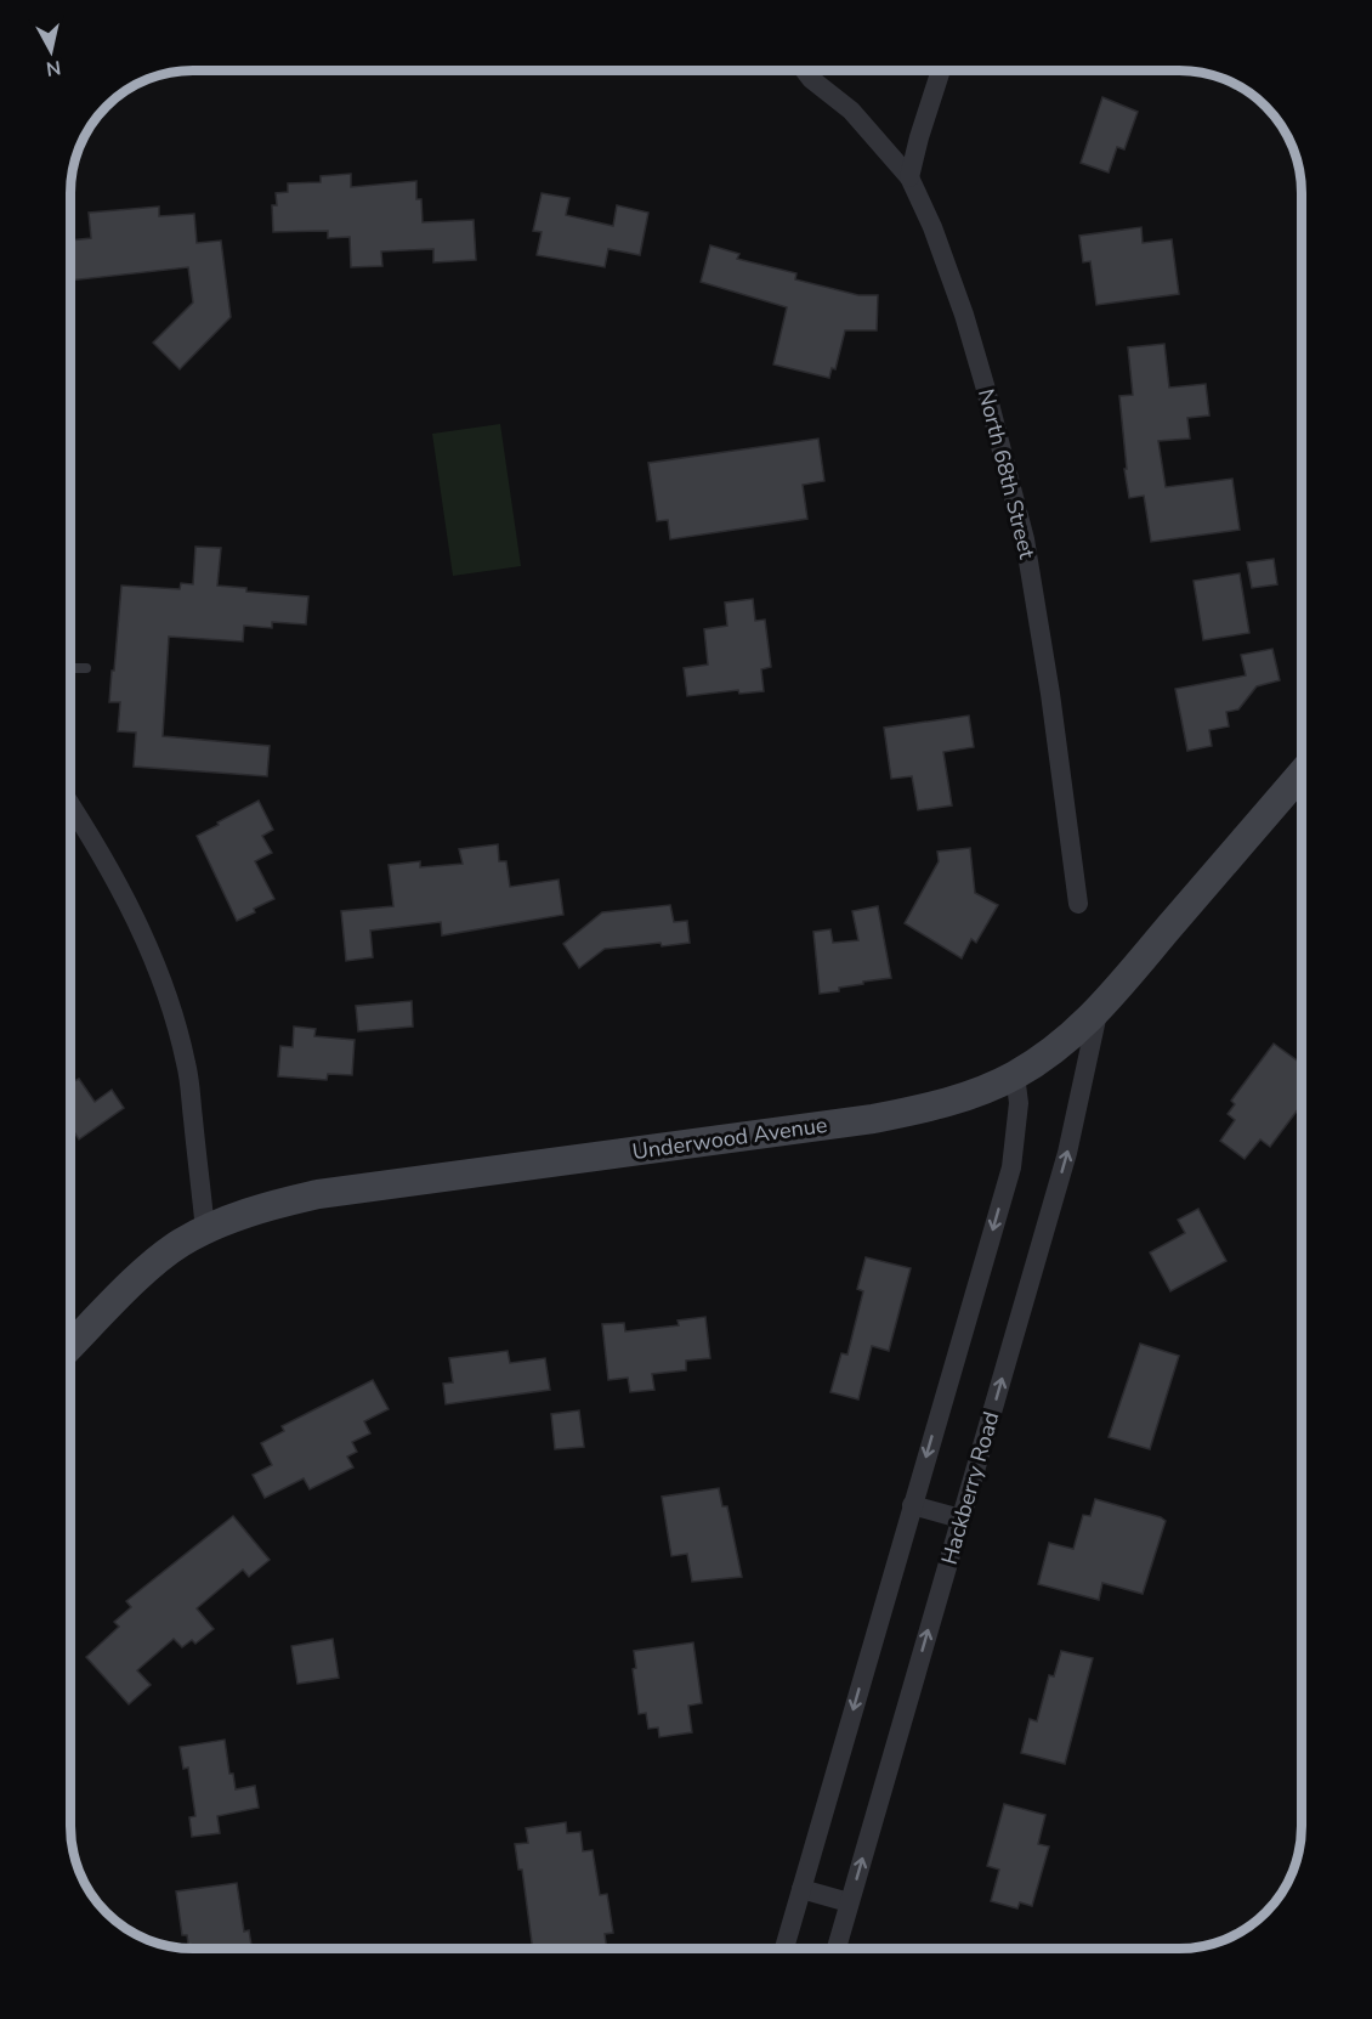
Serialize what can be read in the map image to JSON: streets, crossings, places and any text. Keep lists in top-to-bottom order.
{
  "streets": {
    "main road": ["Underwood Avenue"],
    "street": ["North 68th Street", "Hackberry Road"]
  },
  "crossings": [
    ["Underwood Avenue", "Hackberry Road"]
  ],
  "north": "bottom"
}
